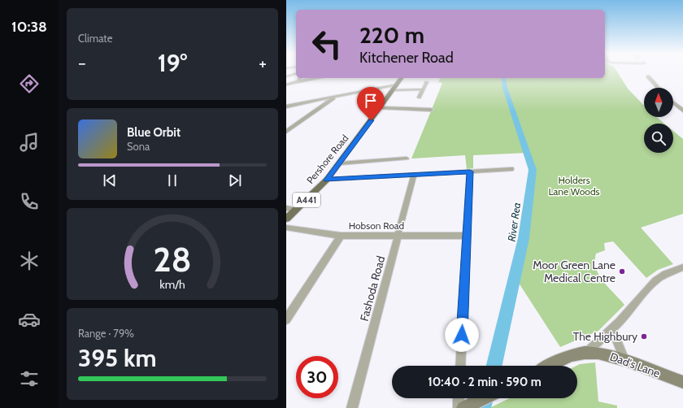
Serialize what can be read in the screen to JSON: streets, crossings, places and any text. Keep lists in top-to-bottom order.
{
  "streets": {
    "main road": ["Pershore Road", "A441"],
    "street": ["Hobson Road", "Fashoda Road", "Dad's Lane"]
  },
  "crossings": [
    ["Hobson Road", "Fashoda Road"]
  ],
  "water": ["River Rea"],
  "parks": ["Holders Lane Woods"],
  "places": ["Moor Green Lane Medical Centre", "The Highbury"],
  "north": "top",
  "page": {
    "tabs": "10:38",
    "tile": [
      "Climate",
      ["Range · 79%", "395 km"]
    ],
    "turn": ["220 m", "Kitchener Road"],
    "heat": ["−", "19°", "+"],
    "song": ["Blue Orbit", "Sona"],
    "limit": "30",
    "trip": "10:40 · 2 min · 590 m",
    "gauge": ["28", "km/h"]
  }
}
